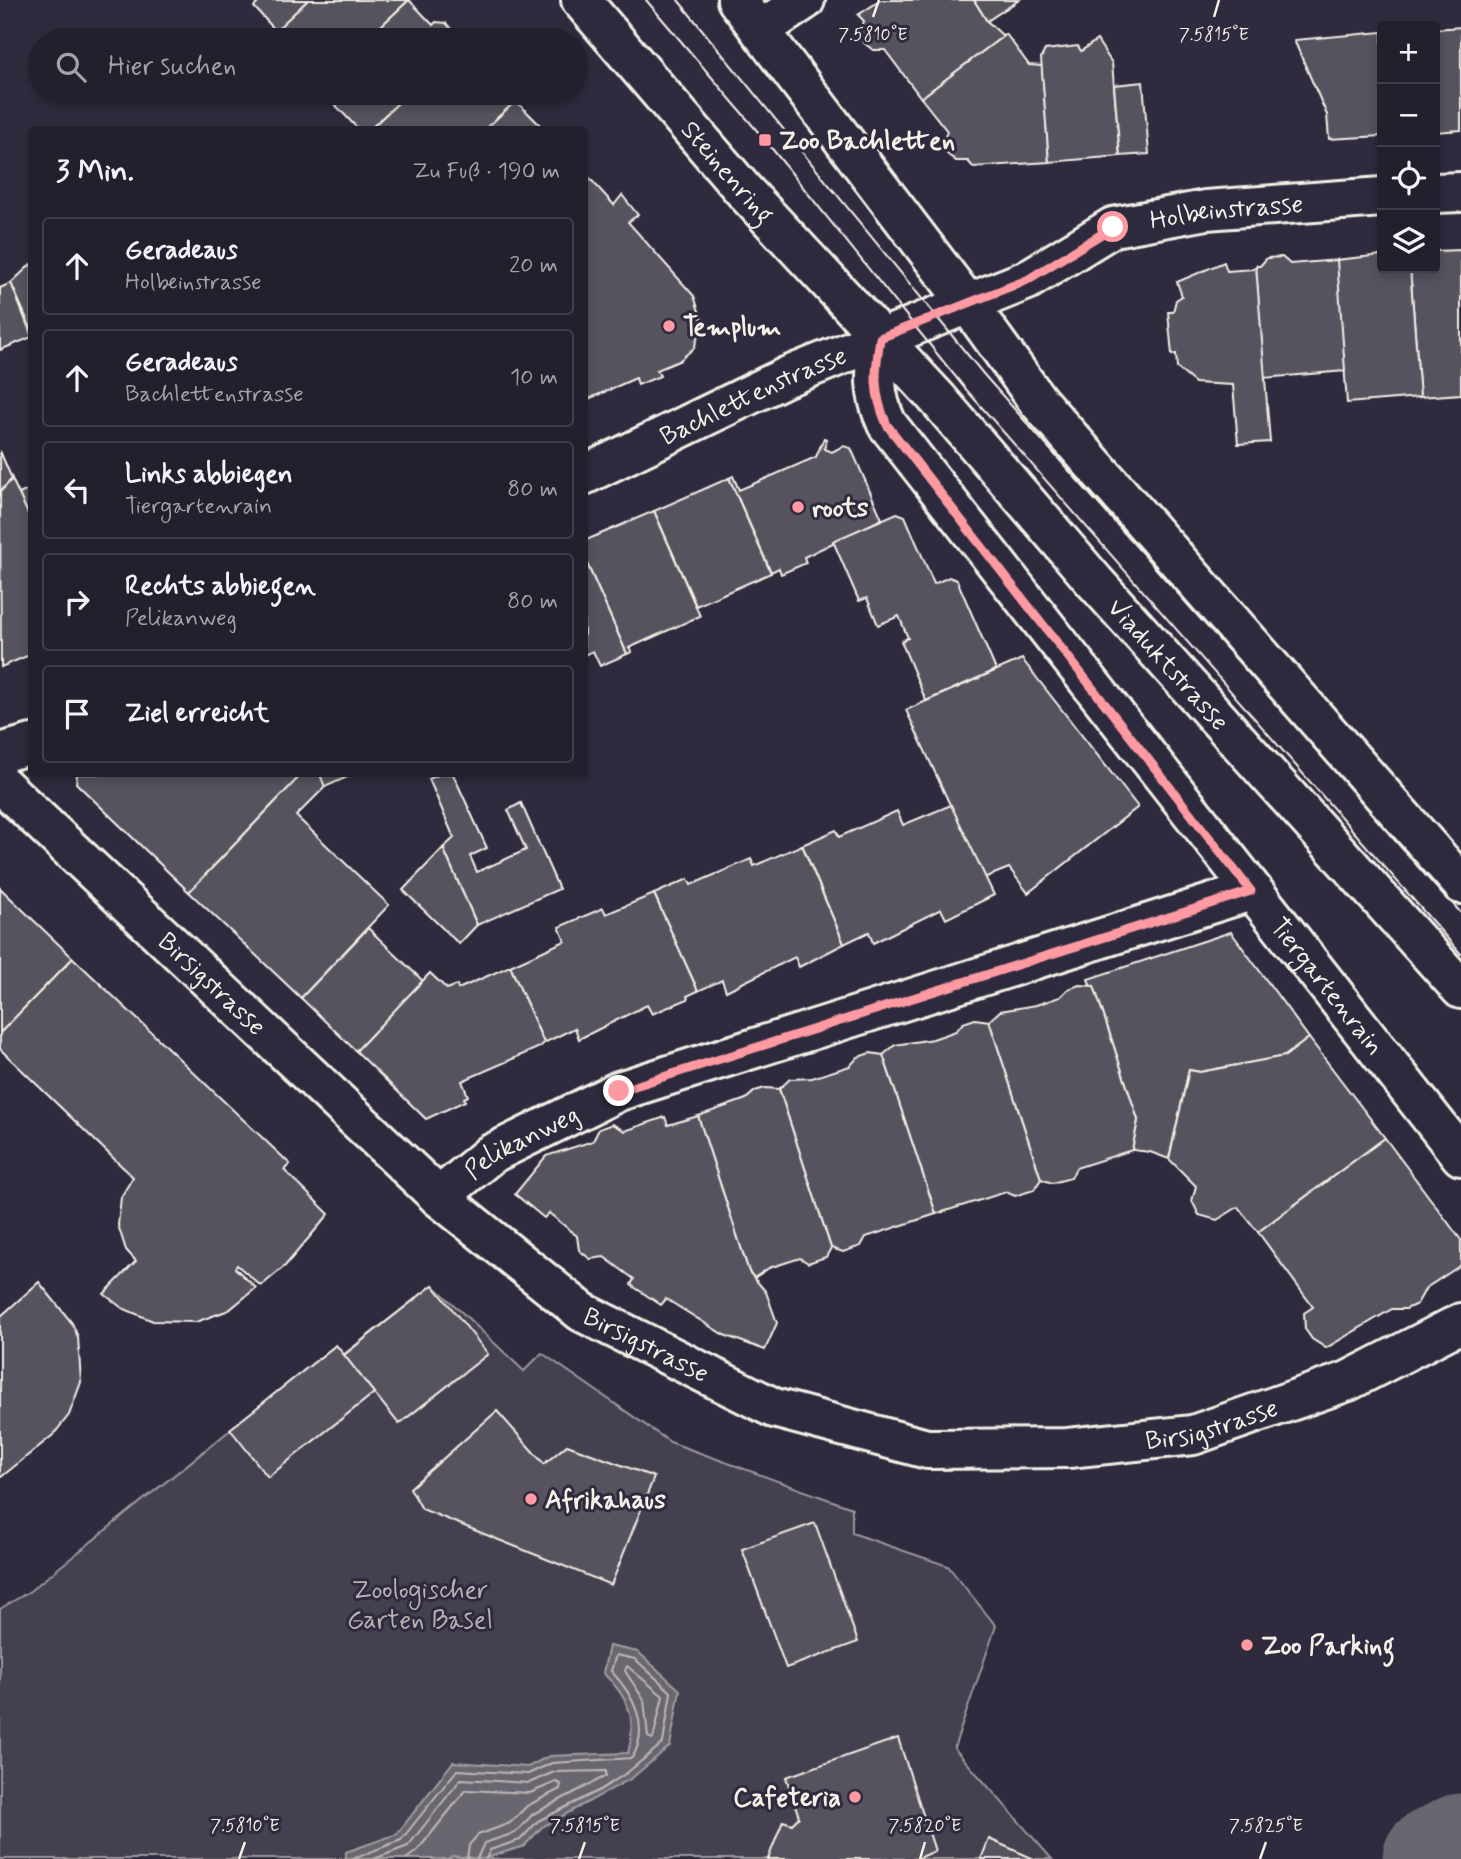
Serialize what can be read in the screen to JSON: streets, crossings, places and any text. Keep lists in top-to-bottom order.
{
  "streets": {
    "street": [
      "Steinenring",
      "Holbeinstrasse",
      "Bachlettenstrasse",
      "Viaduktstrasse",
      "Birsigstrasse",
      "Tiergartenrain",
      "Pelikanweg"
    ]
  },
  "crossings": [
    ["Steinenring", "Bachlettenstrasse"],
    ["Steinenring", "Viaduktstrasse"],
    ["Steinenring", "Tiergartenrain"],
    ["Holbeinstrasse", "Bachlettenstrasse"],
    ["Bachlettenstrasse", "Viaduktstrasse"],
    ["Bachlettenstrasse", "Tiergartenrain"],
    ["Viaduktstrasse", "Tiergartenrain"],
    ["Birsigstrasse", "Pelikanweg"],
    ["Tiergartenrain", "Pelikanweg"]
  ],
  "parks": ["Zoologischer Garten Basel"],
  "places": {
    "transit": ["Zoo Bachletten"],
    "other": [
      "Templum",
      "roots",
      "Afrikahaus",
      "Zoo Parking",
      "Cafeteria"
    ]
  },
  "page": {
    "map_buttons": ["+", "−"],
    "search": "Hier suchen",
    "heading": ["3 Min.", "Zu Fuß · 190 m"],
    "list": [
      ["Geradeaus", "Holbeinstrasse", "20 m"],
      ["Geradeaus", "Bachlettenstrasse", "10 m"],
      ["Links abbiegen", "Tiergartenrain", "80 m"],
      ["Rechts abbiegen", "Pelikanweg", "80 m"],
      "Ziel erreicht"
    ]
  },
  "coordinates": [
    "7.5810°E",
    "7.5815°E",
    "7.5820°E",
    "7.5825°E"
  ]
}
